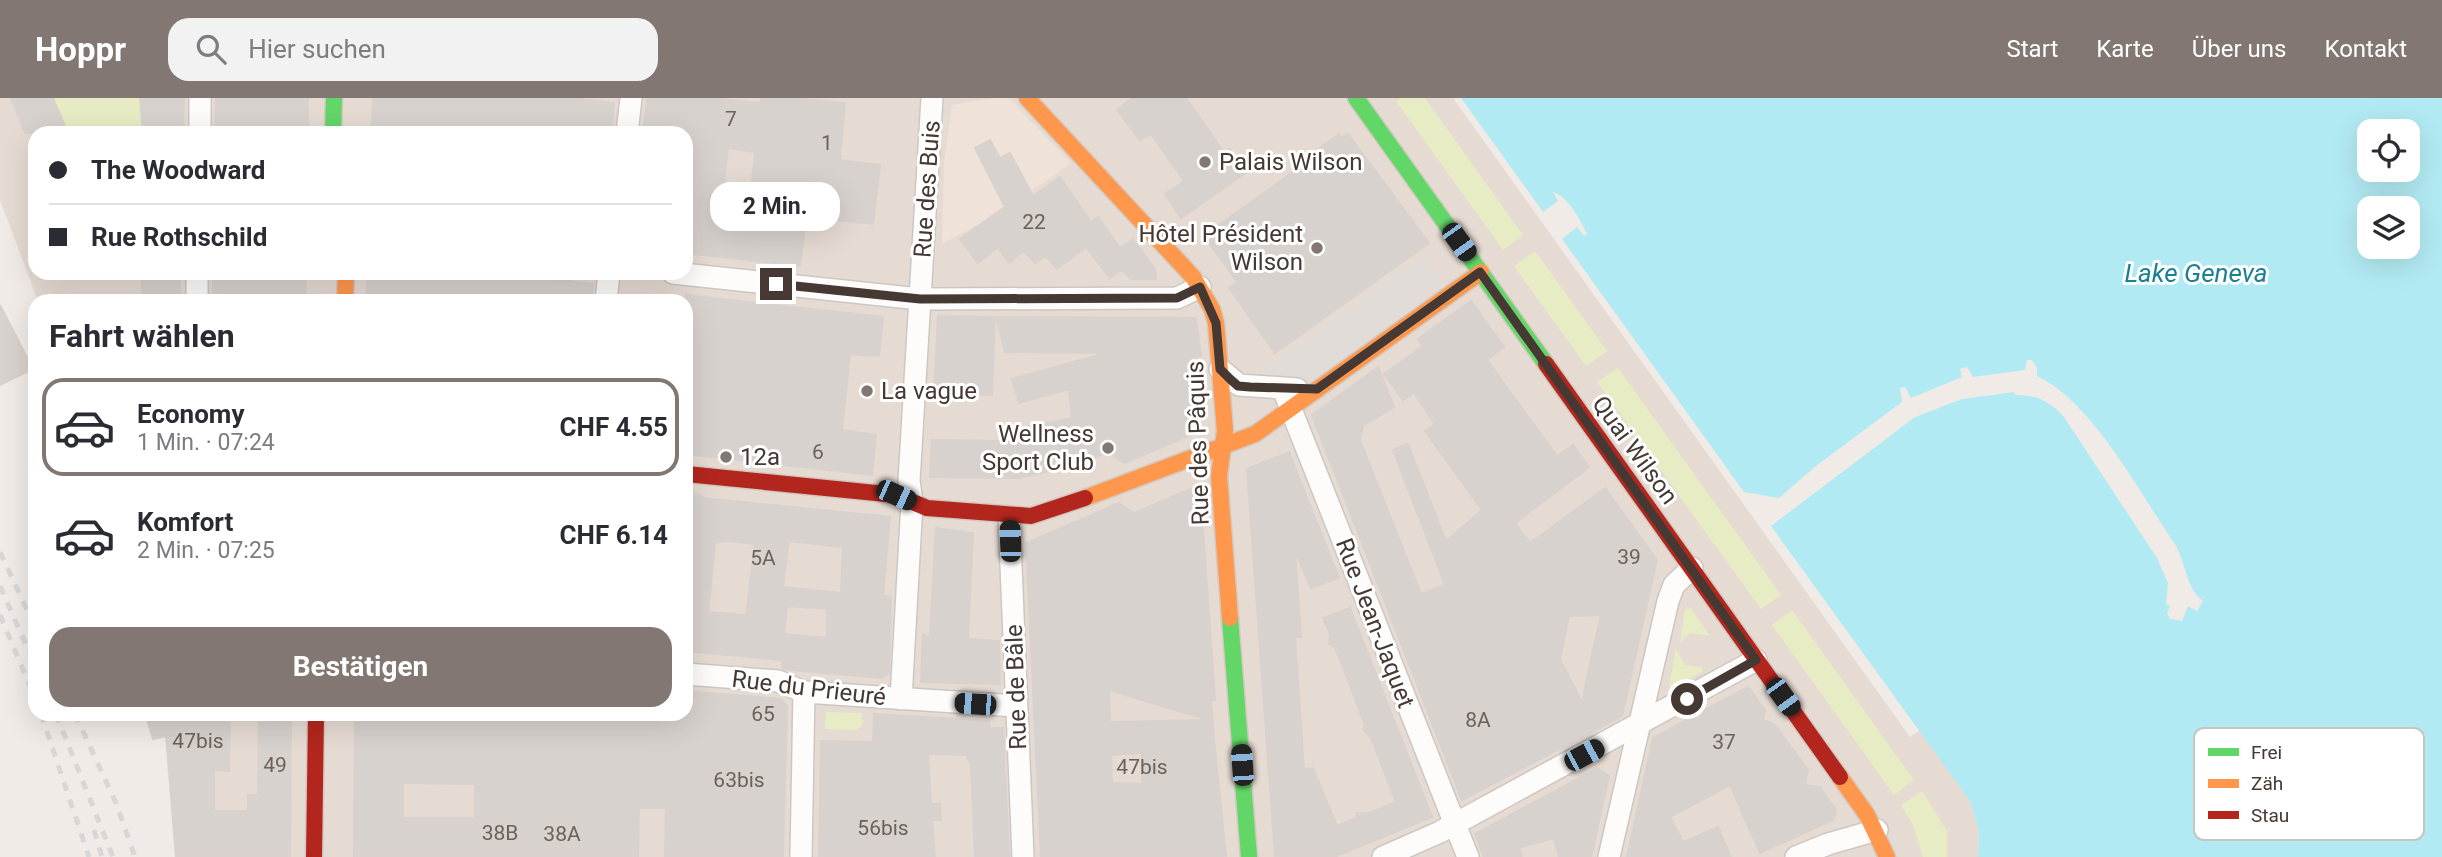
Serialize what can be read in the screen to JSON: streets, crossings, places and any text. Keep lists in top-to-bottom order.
{
  "streets": {
    "street": [
      "Rue des Buis",
      "Rue des Pâquis",
      "Quai Wilson",
      "Rue Jean-Jaquet",
      "Rue de Bâle",
      "Rue du Prieuré"
    ]
  },
  "crossings": [
    ["Rue des Buis", "Rue du Prieuré"],
    ["Rue de Bâle", "Rue du Prieuré"]
  ],
  "water": ["Lake Geneva"],
  "places": [
    "Palais Wilson",
    "Hôtel Président Wilson",
    "La vague",
    "Wellness Sport Club",
    "12a"
  ],
  "house_numbers": [
    "7",
    "1",
    "22",
    "6",
    "39",
    "5A",
    "65",
    "8A",
    "47bis",
    "37",
    "49",
    "47bis",
    "63bis",
    "56bis",
    "38B",
    "38A"
  ],
  "legend": ["Frei", "Zäh", "Stau"],
  "page": {
    "header": "Hoppr",
    "search": "Hier suchen",
    "nav": [
      "Start",
      "Karte",
      "Über uns",
      "Kontakt"
    ],
    "banner": ["The Woodward", "Rue Rothschild"],
    "bubble": "2 Min.",
    "heading": "Fahrt wählen",
    "list": [
      {
        "name": "Economy",
        "note": "1 Min. · 07:24",
        "value": "CHF 4.55"
      },
      {
        "name": "Komfort",
        "note": "2 Min. · 07:25",
        "value": "CHF 6.14"
      }
    ],
    "buttons": "Bestätigen"
  }
}
